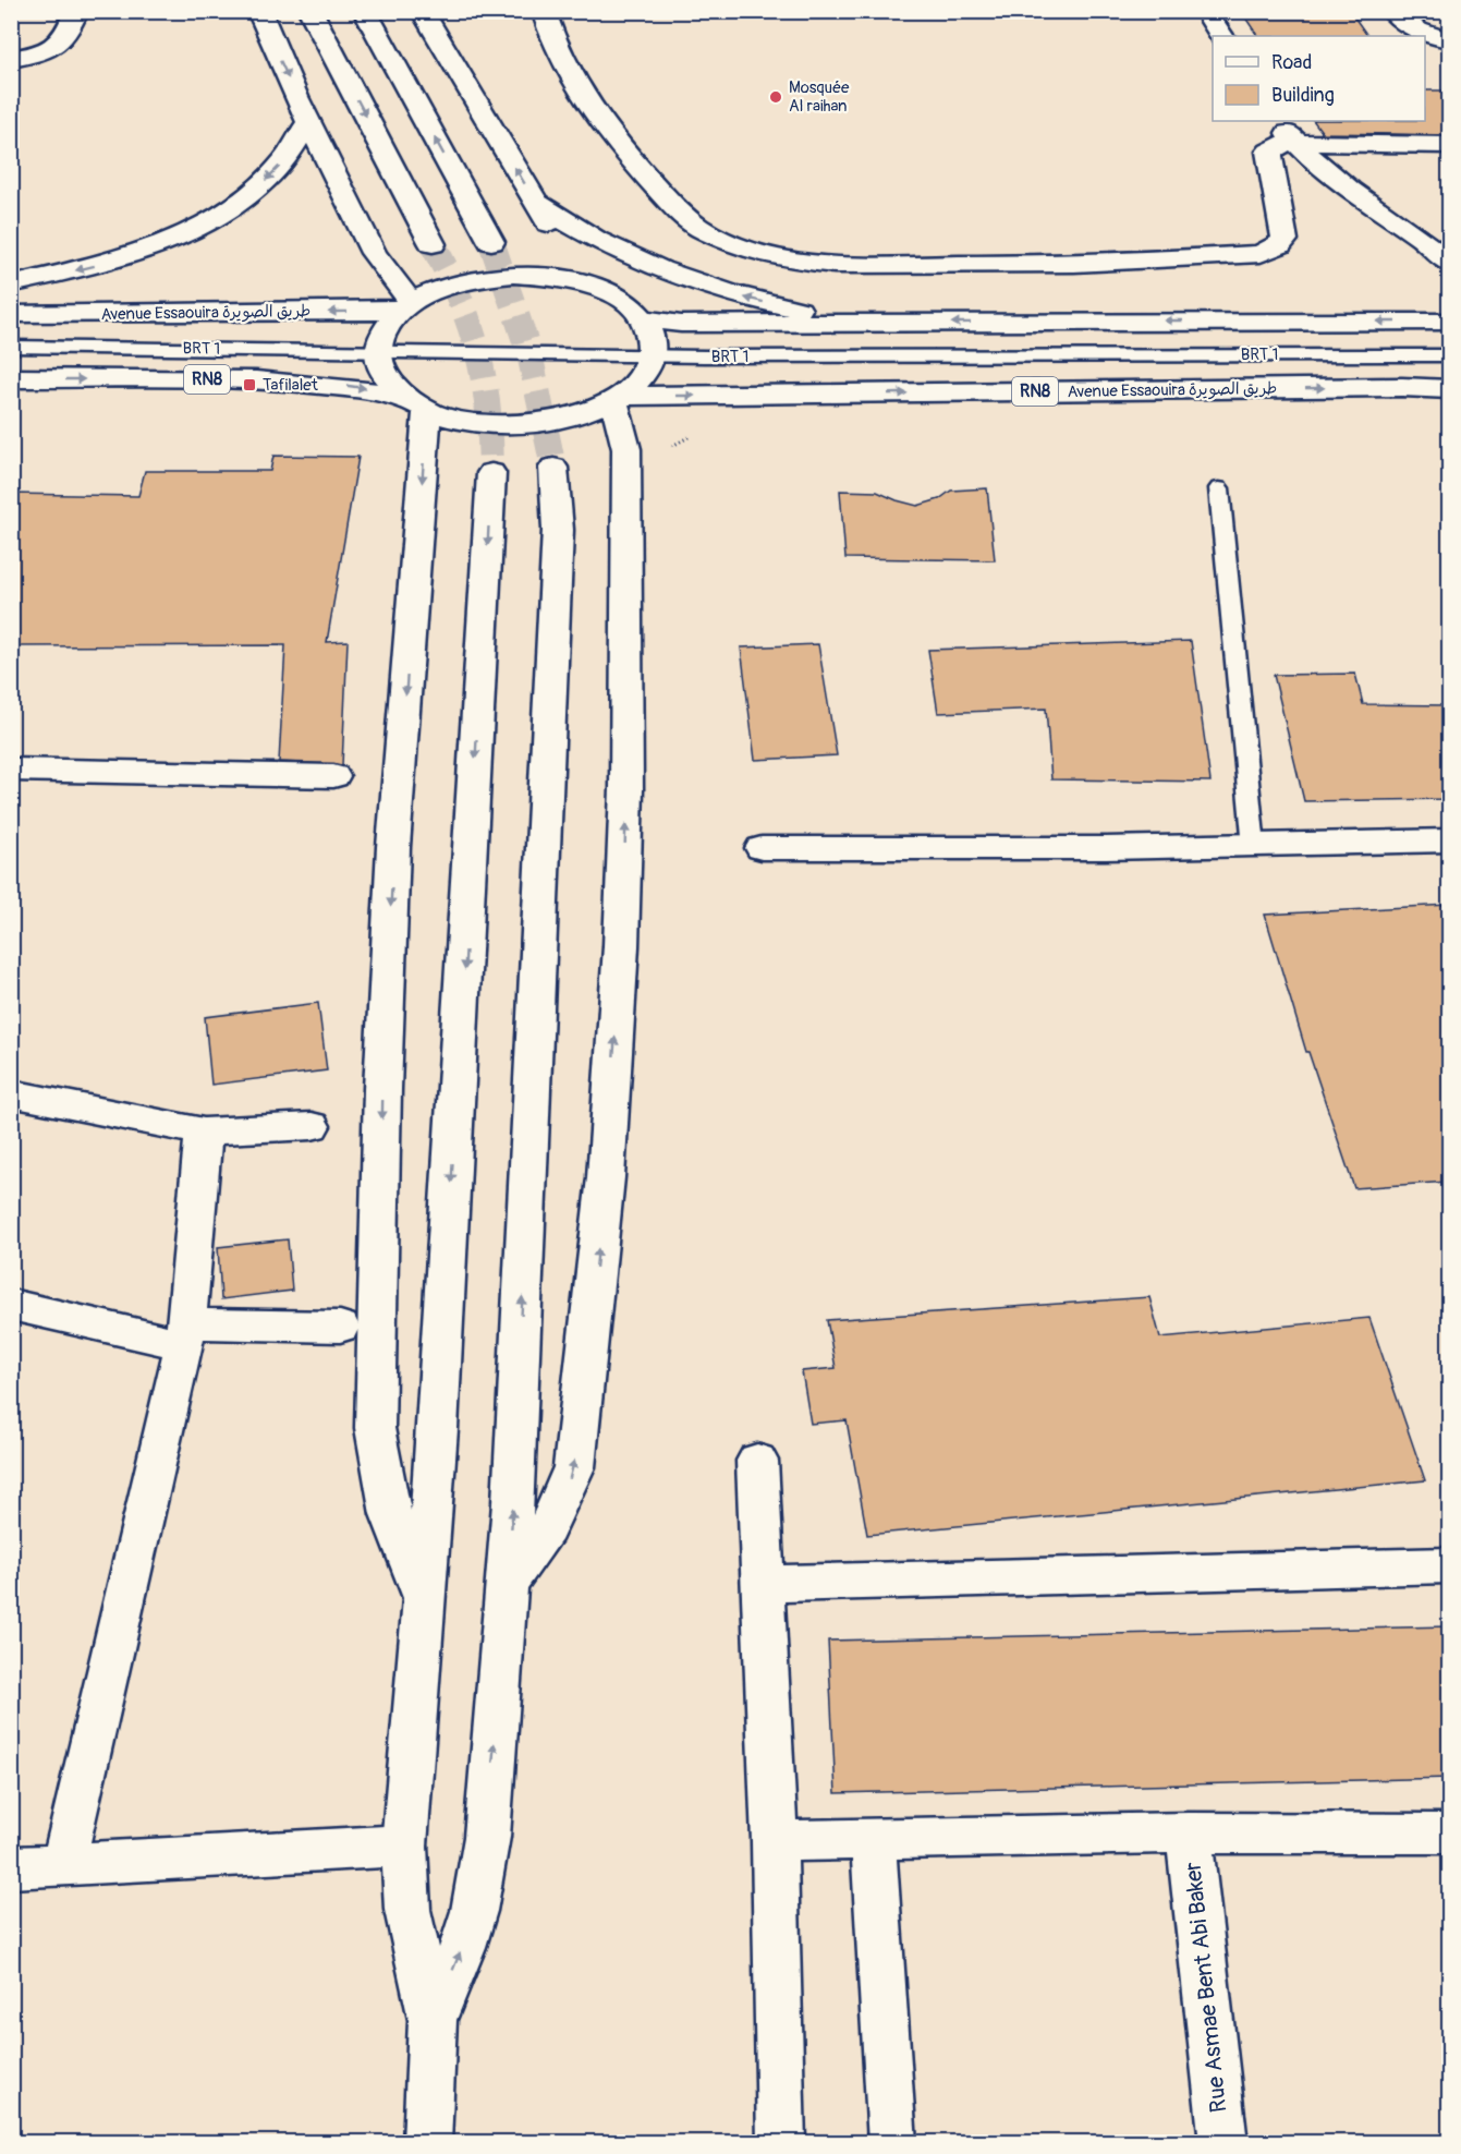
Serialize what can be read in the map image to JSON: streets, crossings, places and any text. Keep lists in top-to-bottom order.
{
  "streets": {
    "main road": ["Avenue Essaouira طريق الصويرة", "RN8", "Rue Asmae Bent Abi Baker"],
    "lane": ["BRT 1"]
  },
  "places": {
    "other": ["Mosquée Al raihan"],
    "transit": ["Tafilalet"]
  },
  "legend": ["Road", "Building"]
}
